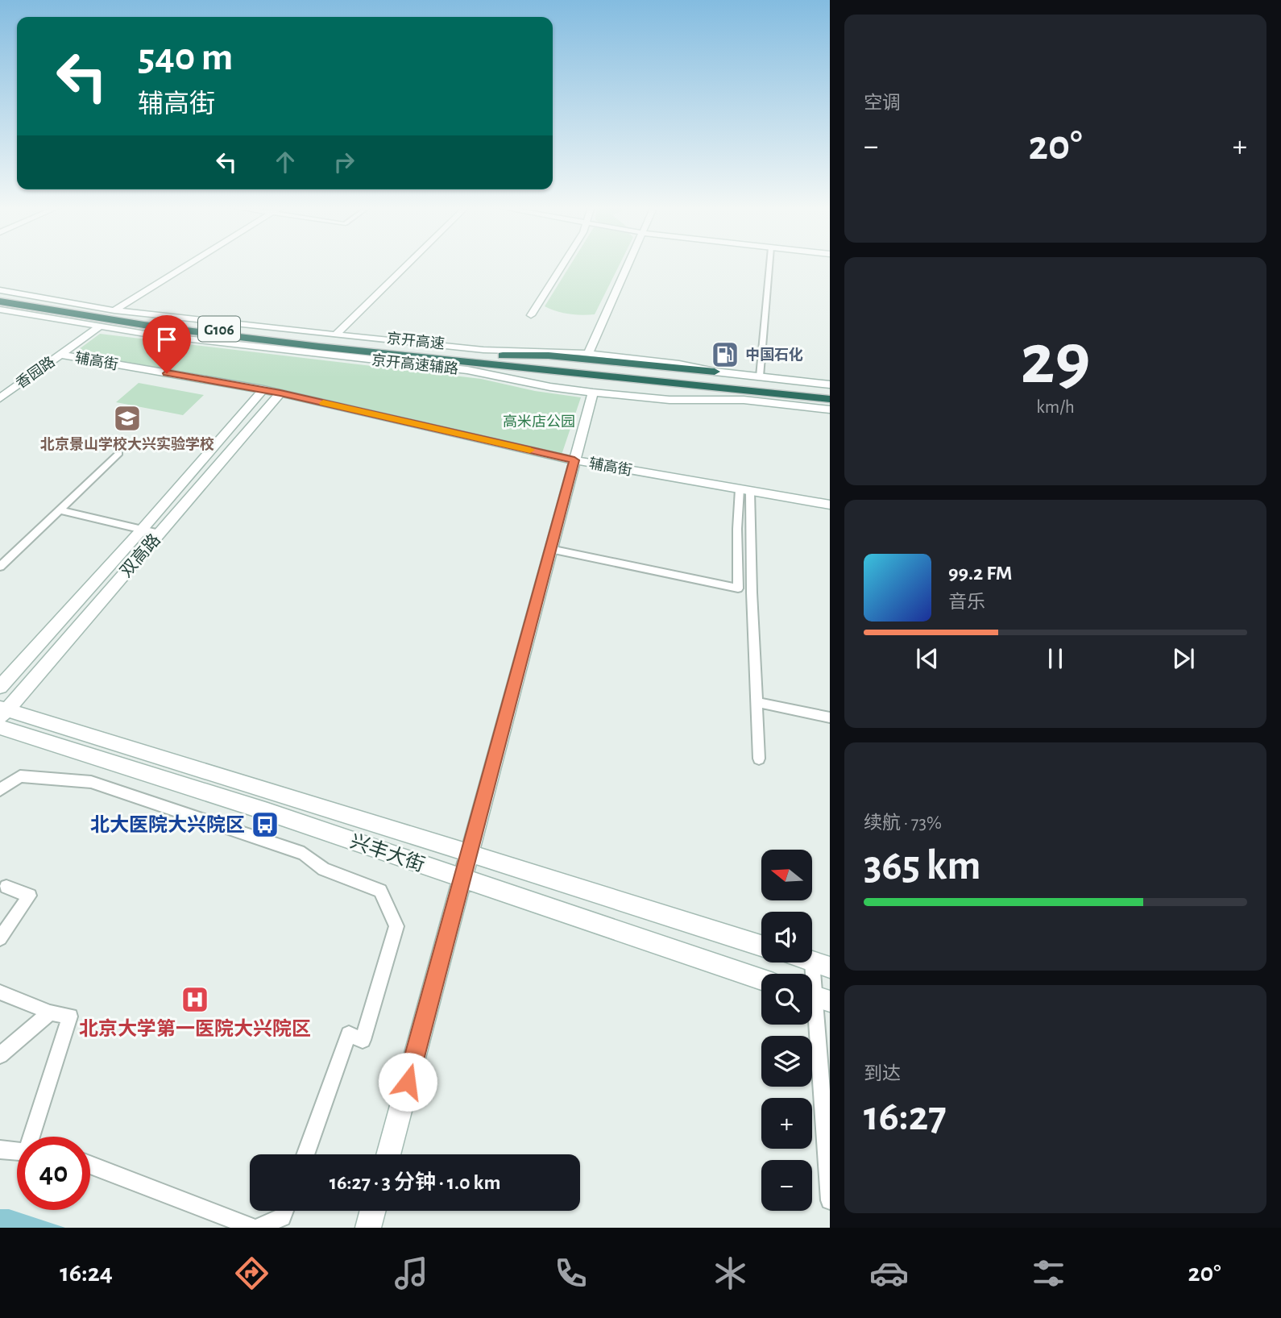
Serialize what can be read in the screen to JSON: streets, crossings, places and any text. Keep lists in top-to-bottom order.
{
  "streets": {
    "highway": ["G106", "京开高速"],
    "street": [
      "辅高街",
      "京开高速辅路",
      "香园路",
      "双高路",
      "兴丰大街"
    ]
  },
  "crossings": [
    ["辅高街", "香园路"],
    ["辅高街", "双高路"],
    ["京开高速辅路", "香园路"],
    ["双高路", "兴丰大街"]
  ],
  "parks": ["高米店公园"],
  "places": {
    "fuel station": ["中国石化"],
    "school or university": ["北京景山学校大兴实验学校"],
    "bus stop": ["北大医院大兴院区"],
    "hospital": ["北京大学第一医院大兴院区"]
  },
  "north": "left",
  "page": {
    "tile": [
      "空调",
      ["29", "km/h"],
      ["续航 · 73%", "365 km"],
      ["到达", "16:27"]
    ],
    "turn": ["540 m", "辅高街"],
    "heat": ["−", "20°", "+"],
    "song": ["99.2 FM", "音乐"],
    "map_buttons": ["+", "−"],
    "limit": "40",
    "trip": "16:27 · 3 分钟 · 1.0 km",
    "tabs": ["16:24", "20°"]
  }
}
